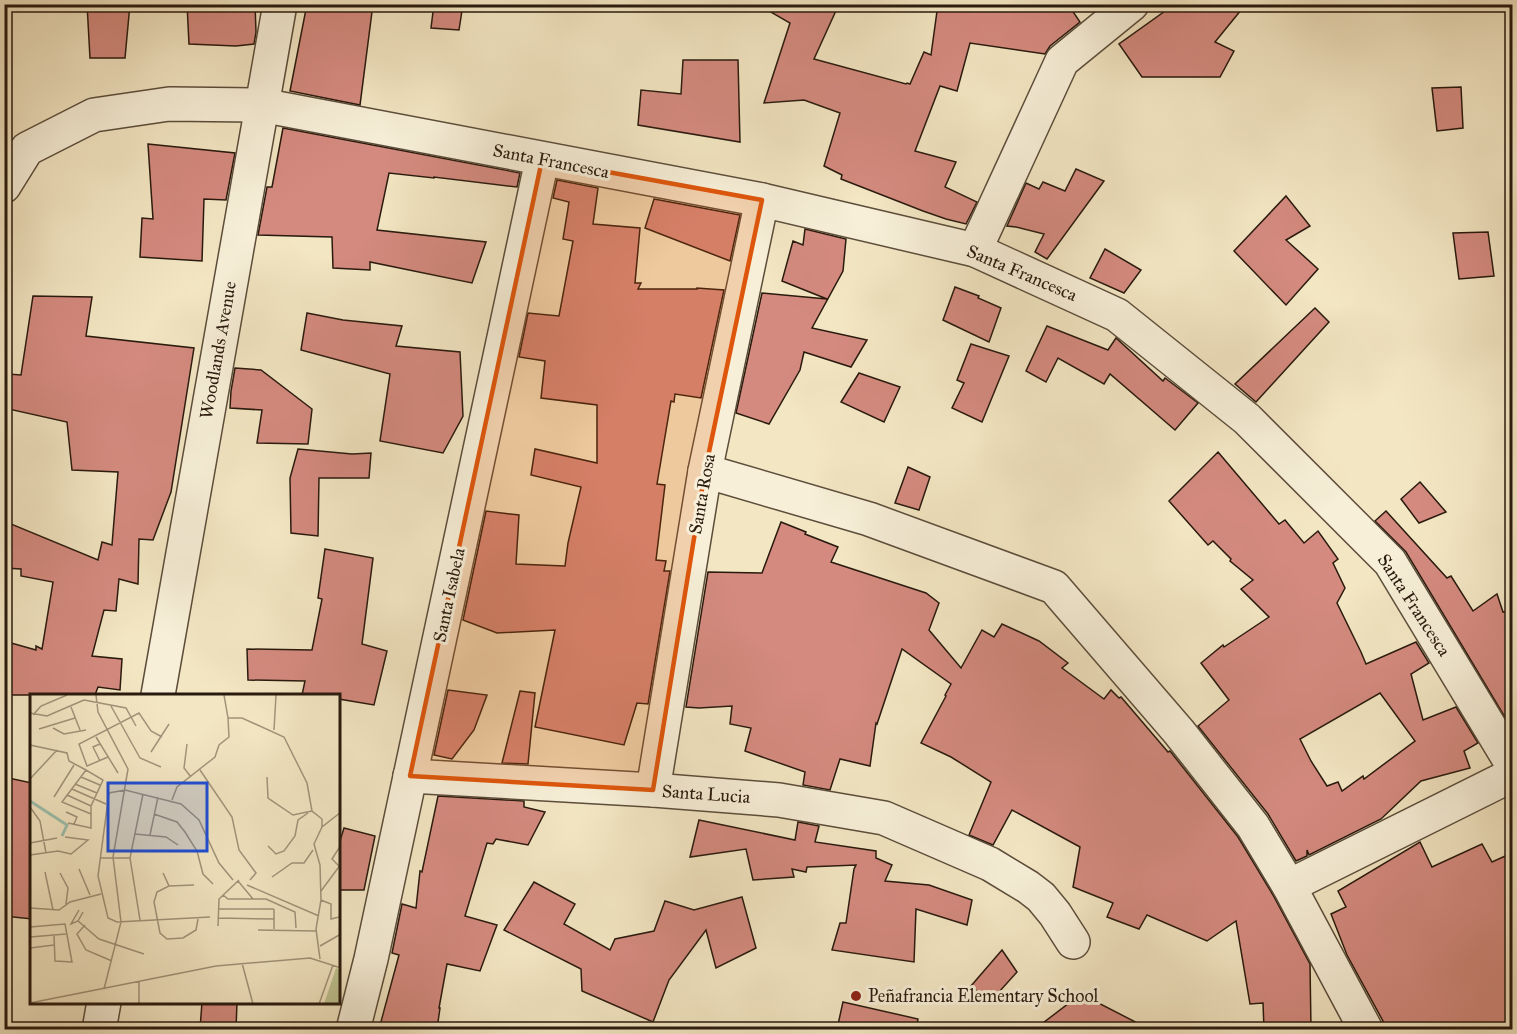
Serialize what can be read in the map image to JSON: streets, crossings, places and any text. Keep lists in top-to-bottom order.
{
  "streets": {
    "street": [
      "Santa Francesca",
      "Woodlands Avenue",
      "Santa Rosa",
      "Santa Isabela",
      "Santa Lucia"
    ]
  },
  "crossings": [
    ["Santa Francesca", "Woodlands Avenue"],
    ["Santa Francesca", "Santa Rosa"],
    ["Santa Francesca", "Santa Isabela"],
    ["Santa Rosa", "Santa Lucia"],
    ["Santa Isabela", "Santa Lucia"]
  ],
  "places": ["Peñafrancia Elementary School"]
}
